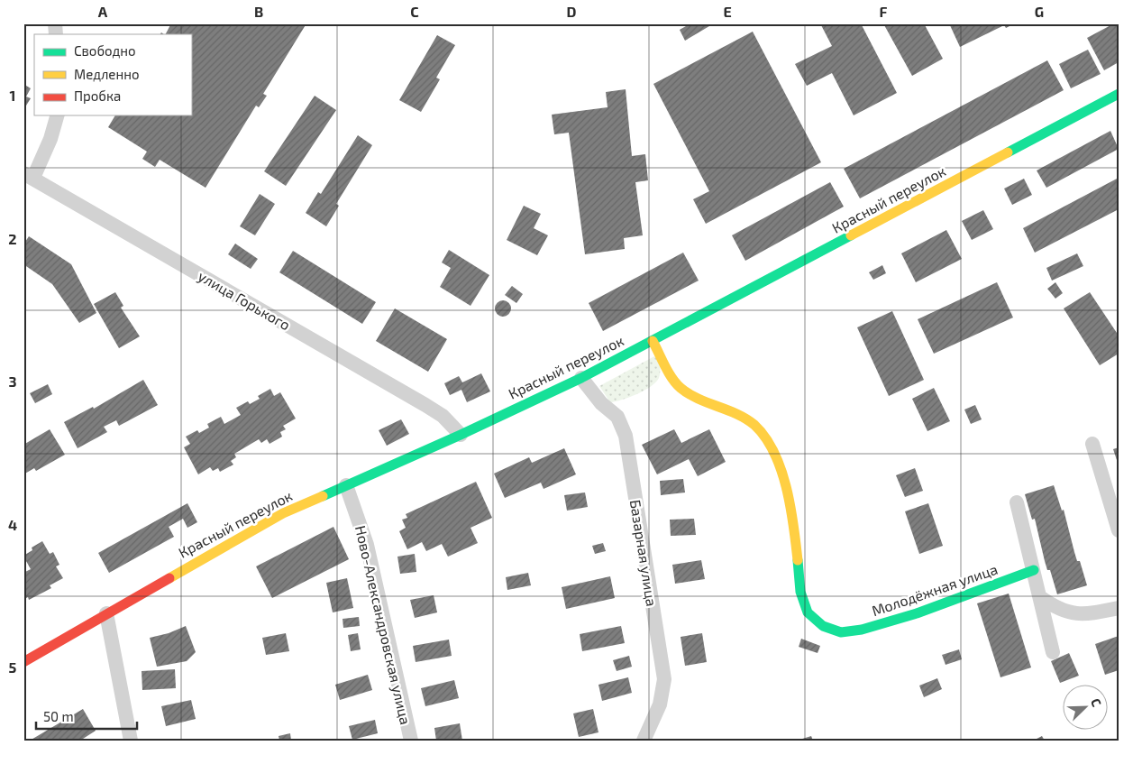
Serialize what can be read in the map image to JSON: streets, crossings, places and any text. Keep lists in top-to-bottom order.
{
  "streets": {
    "main road": ["Красный переулок", "Молодёжная улица"],
    "street": ["улица Горького", "Базарная улица", "Ново-Александровская улица"]
  },
  "crossings": [
    ["Красный переулок", "улица Горького"],
    ["Красный переулок", "Базарная улица"],
    ["Красный переулок", "Молодёжная улица"],
    ["Красный переулок", "Ново-Александровская улица"]
  ],
  "legend": ["Свободно", "Медленно", "Пробка"],
  "scale_bar": "50 m",
  "north": "top right",
  "grid": {
    "columns": [
      "A",
      "B",
      "C",
      "D",
      "E",
      "F",
      "G"
    ],
    "rows": [
      "1",
      "2",
      "3",
      "4",
      "5"
    ]
  }
}
